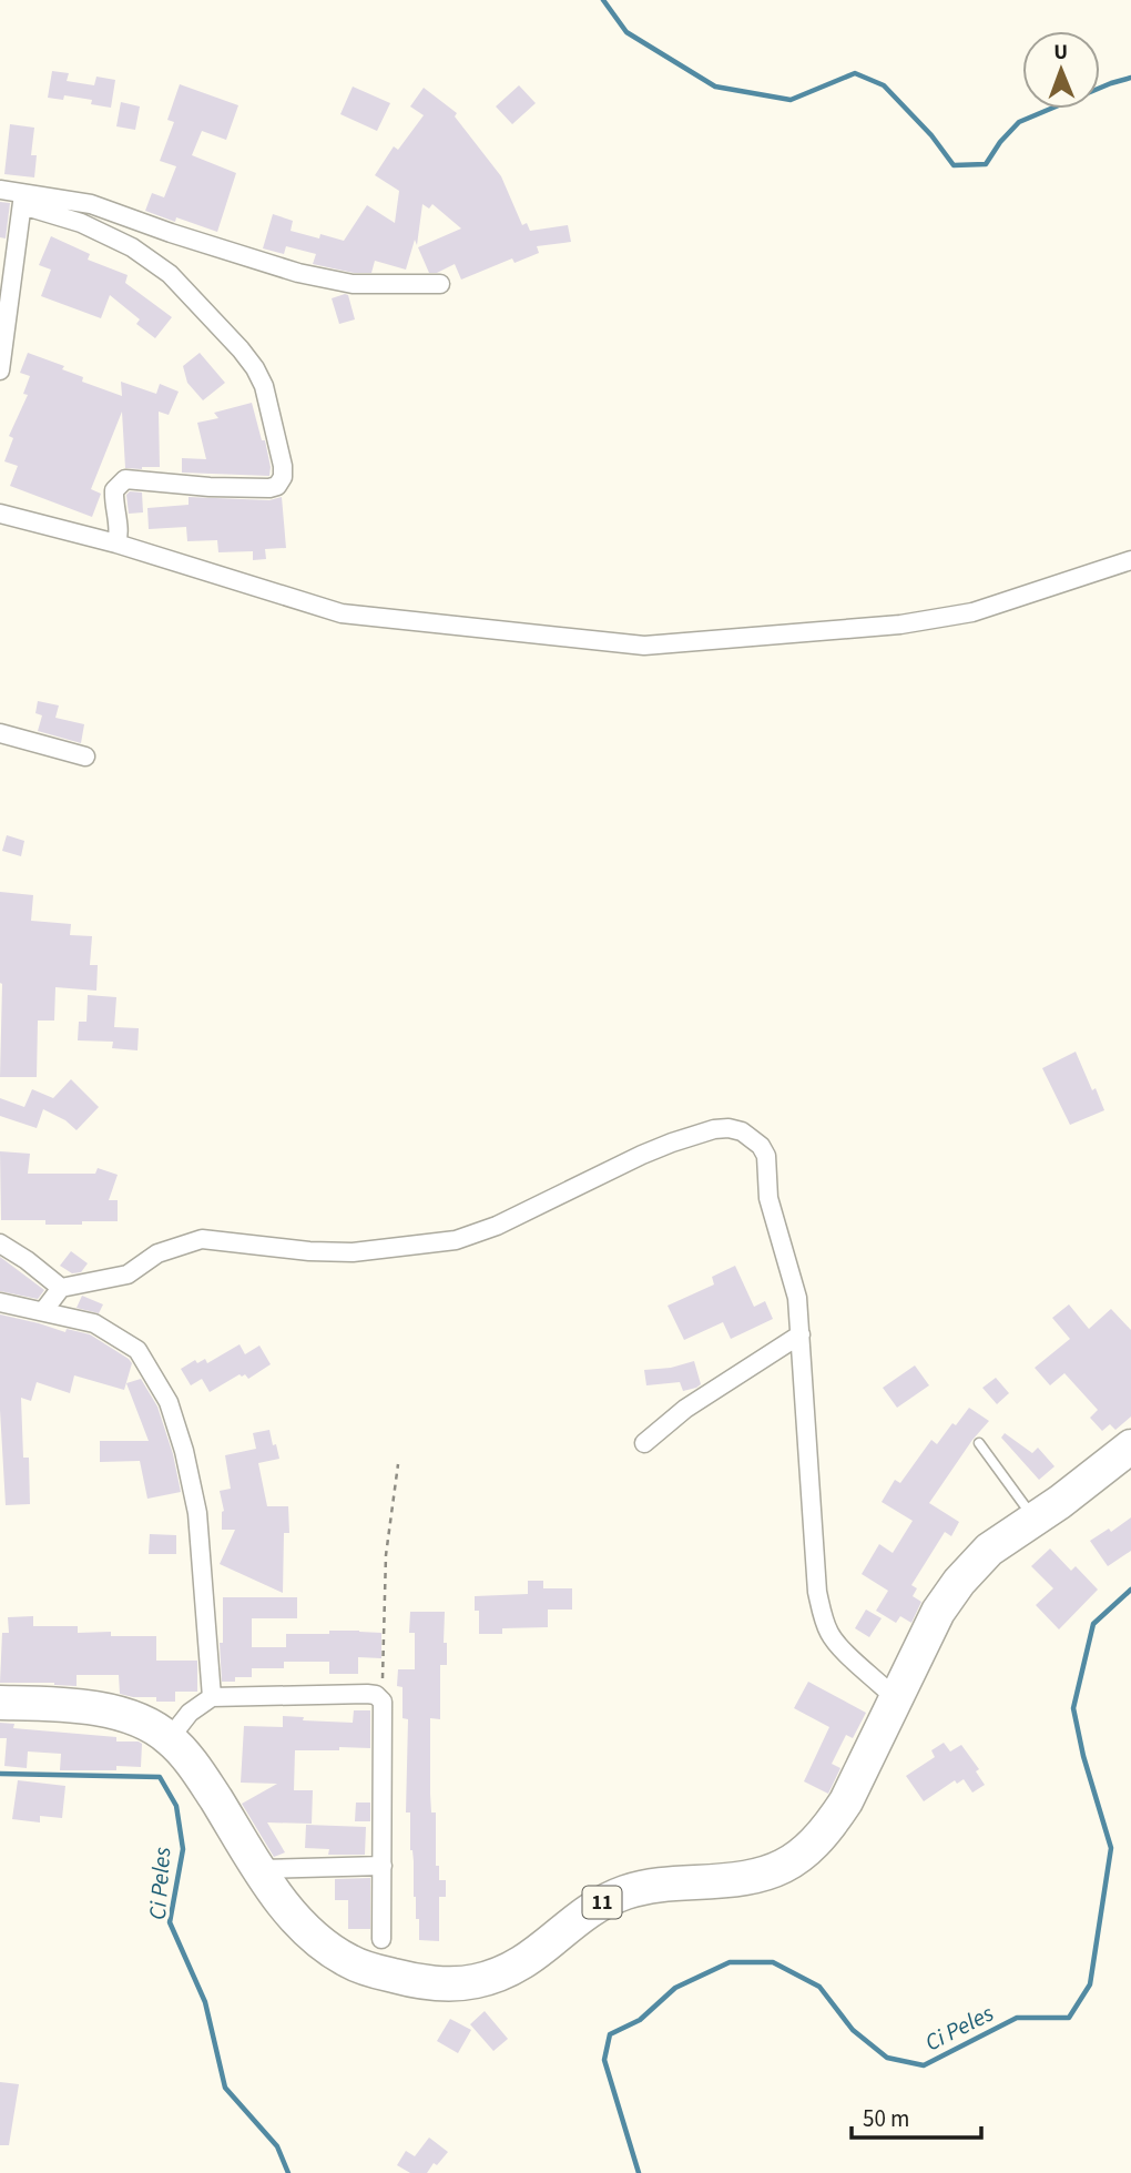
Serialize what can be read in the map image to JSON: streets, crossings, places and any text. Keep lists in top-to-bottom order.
{
  "streets": {
    "highway": ["11"]
  },
  "water": ["Ci Peles"],
  "scale_bar": "50 m",
  "north": "top"
}
